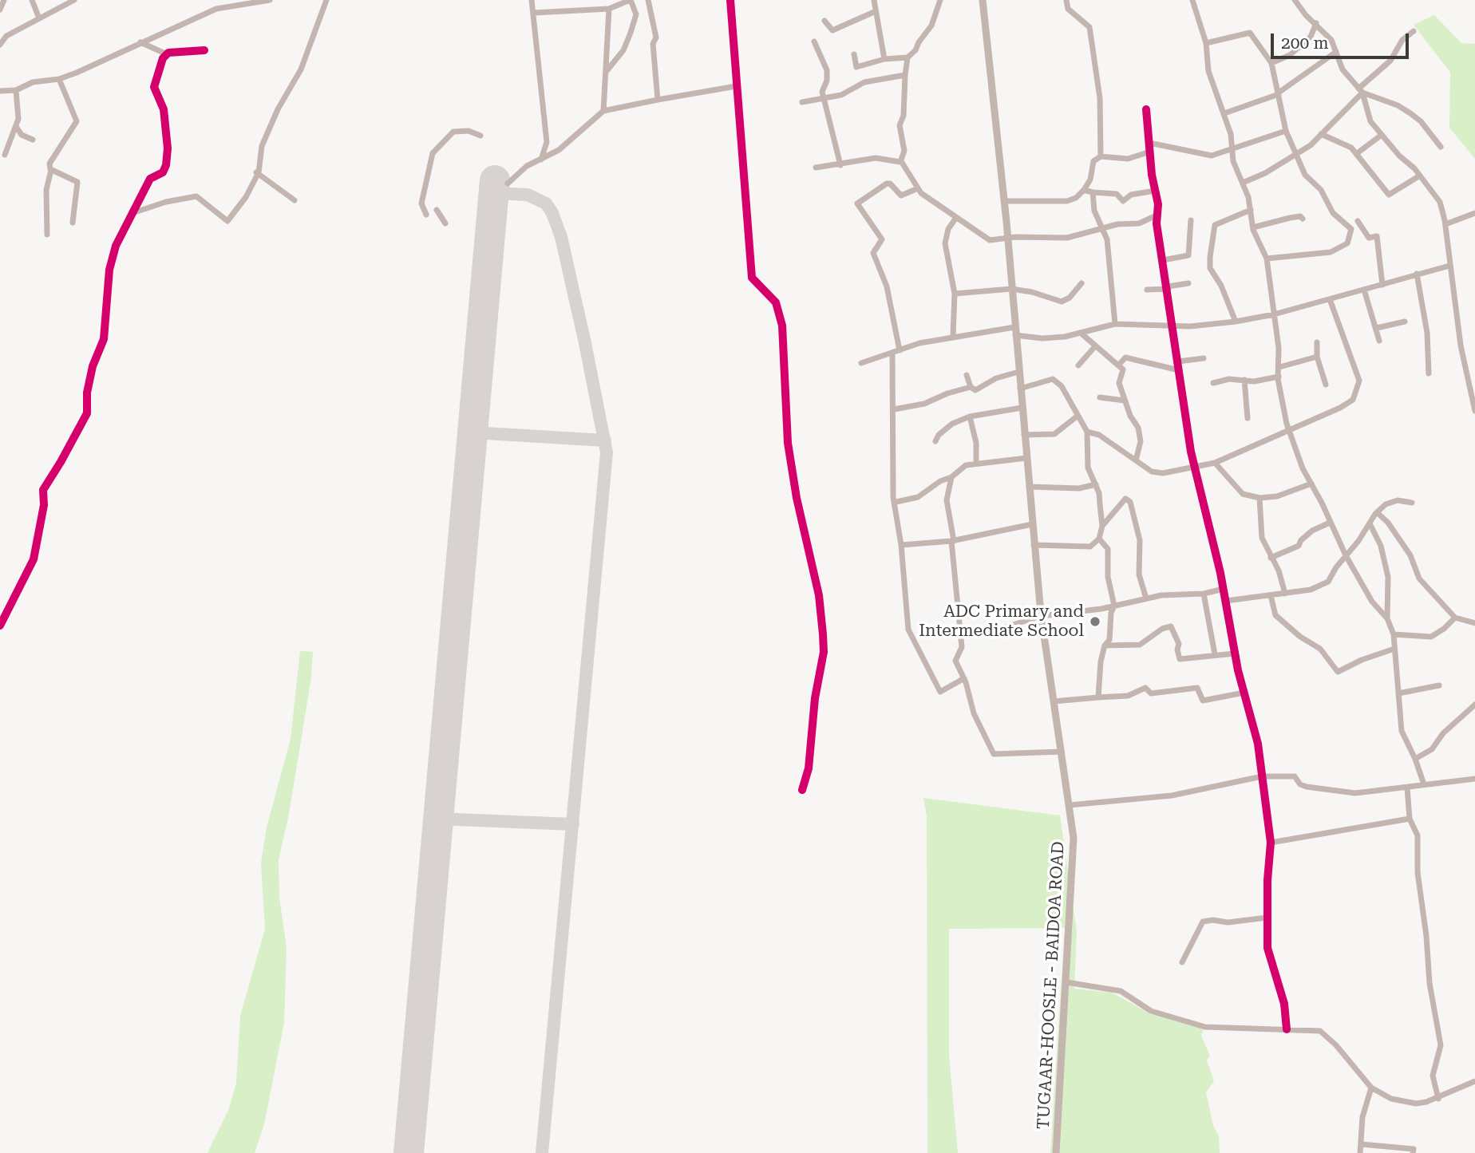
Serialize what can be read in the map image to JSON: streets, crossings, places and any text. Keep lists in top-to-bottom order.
{
  "streets": {
    "main road": ["TUGAAR-HOOSLE - BAIDOA ROAD"]
  },
  "places": ["ADC Primary and Intermediate School"],
  "scale_bar": "200 m"
}
